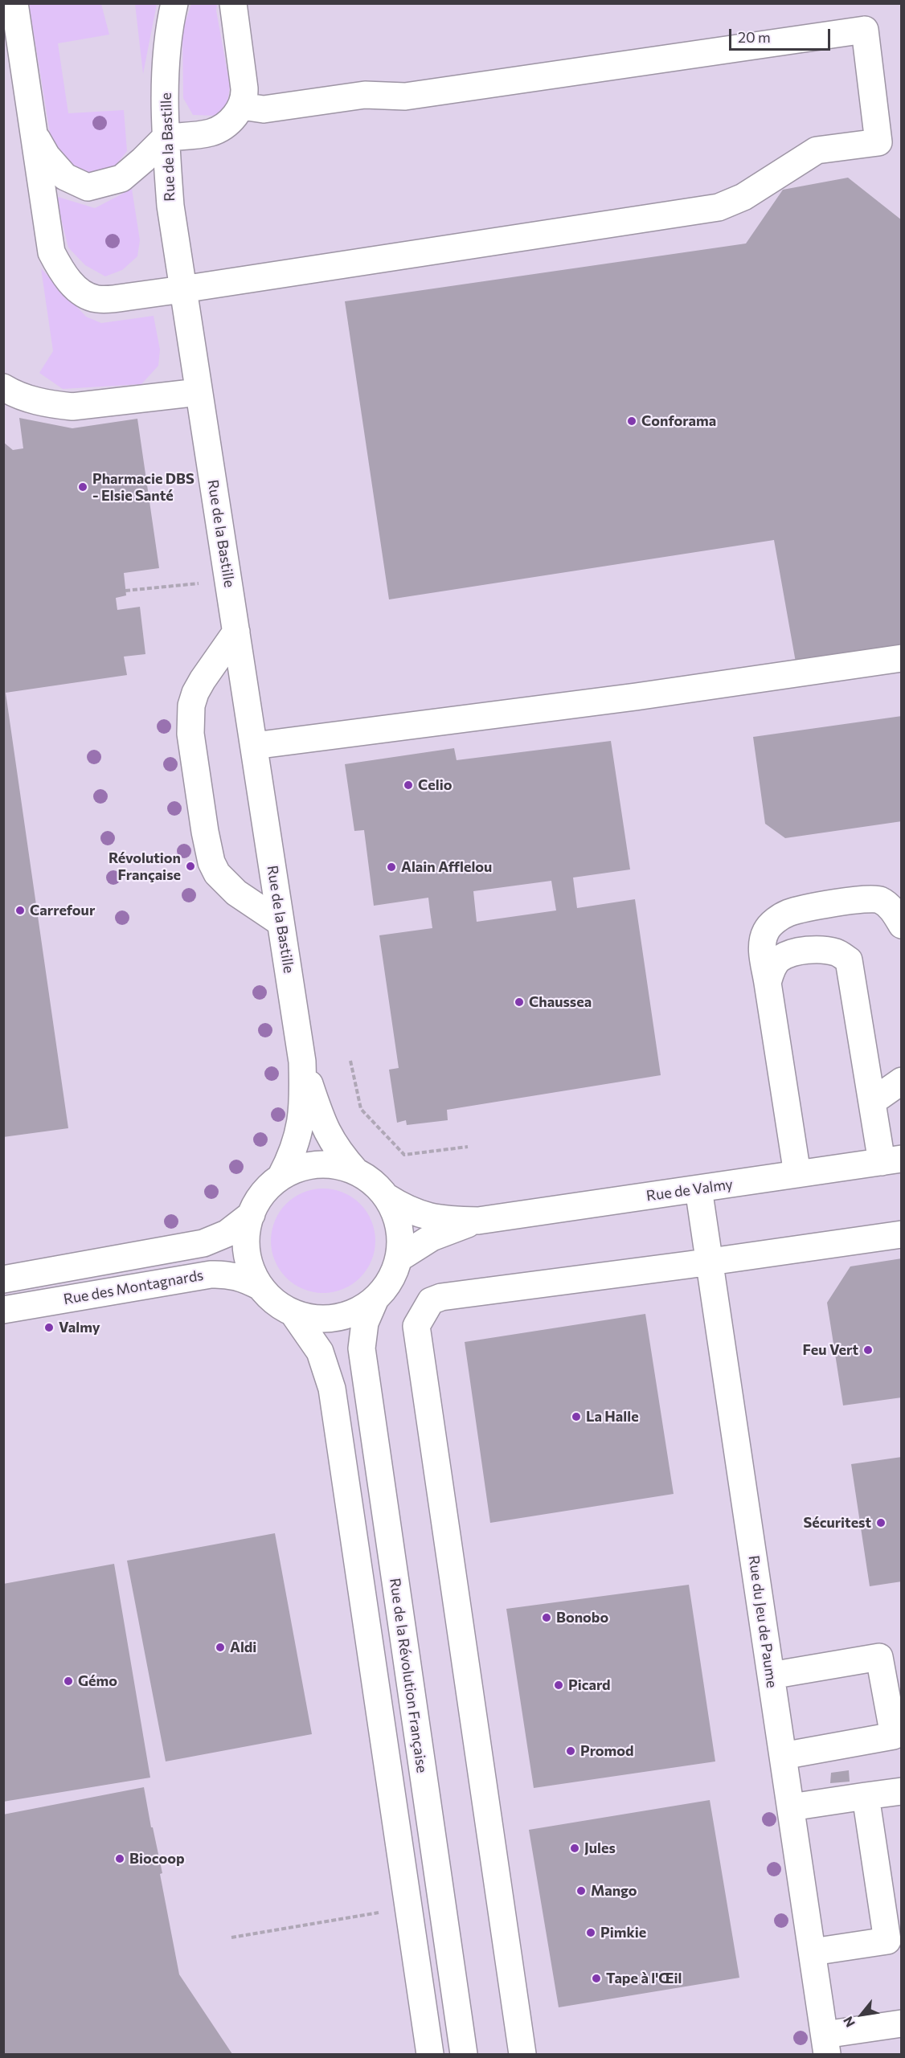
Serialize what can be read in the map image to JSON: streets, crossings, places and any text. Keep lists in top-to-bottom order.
{
  "streets": {
    "street": [
      "Rue de la Bastille",
      "Rue de Valmy",
      "Rue des Montagnards",
      "Rue du Jeu de Paume",
      "Rue de la Révolution Française"
    ]
  },
  "crossings": [
    ["Rue de la Bastille", "Rue de Valmy"],
    ["Rue de la Bastille", "Rue des Montagnards"],
    ["Rue de la Bastille", "Rue de la Révolution Française"],
    ["Rue de Valmy", "Rue des Montagnards"],
    ["Rue de Valmy", "Rue du Jeu de Paume"],
    ["Rue de Valmy", "Rue de la Révolution Française"],
    ["Rue des Montagnards", "Rue de la Révolution Française"]
  ],
  "places": [
    "Conforama",
    "Pharmacie DBS - Elsie Santé",
    "Celio",
    "Révolution Française",
    "Alain Afflelou",
    "Carrefour",
    "Chaussea",
    "Valmy",
    "Feu Vert",
    "La Halle",
    "Sécuritest",
    "Bonobo",
    "Aldi",
    "Gémo",
    "Picard",
    "Promod",
    "Jules",
    "Biocoop",
    "Mango",
    "Pimkie",
    "Tape à l'Œil"
  ],
  "scale_bar": "20 m",
  "north": "bottom left"
}
